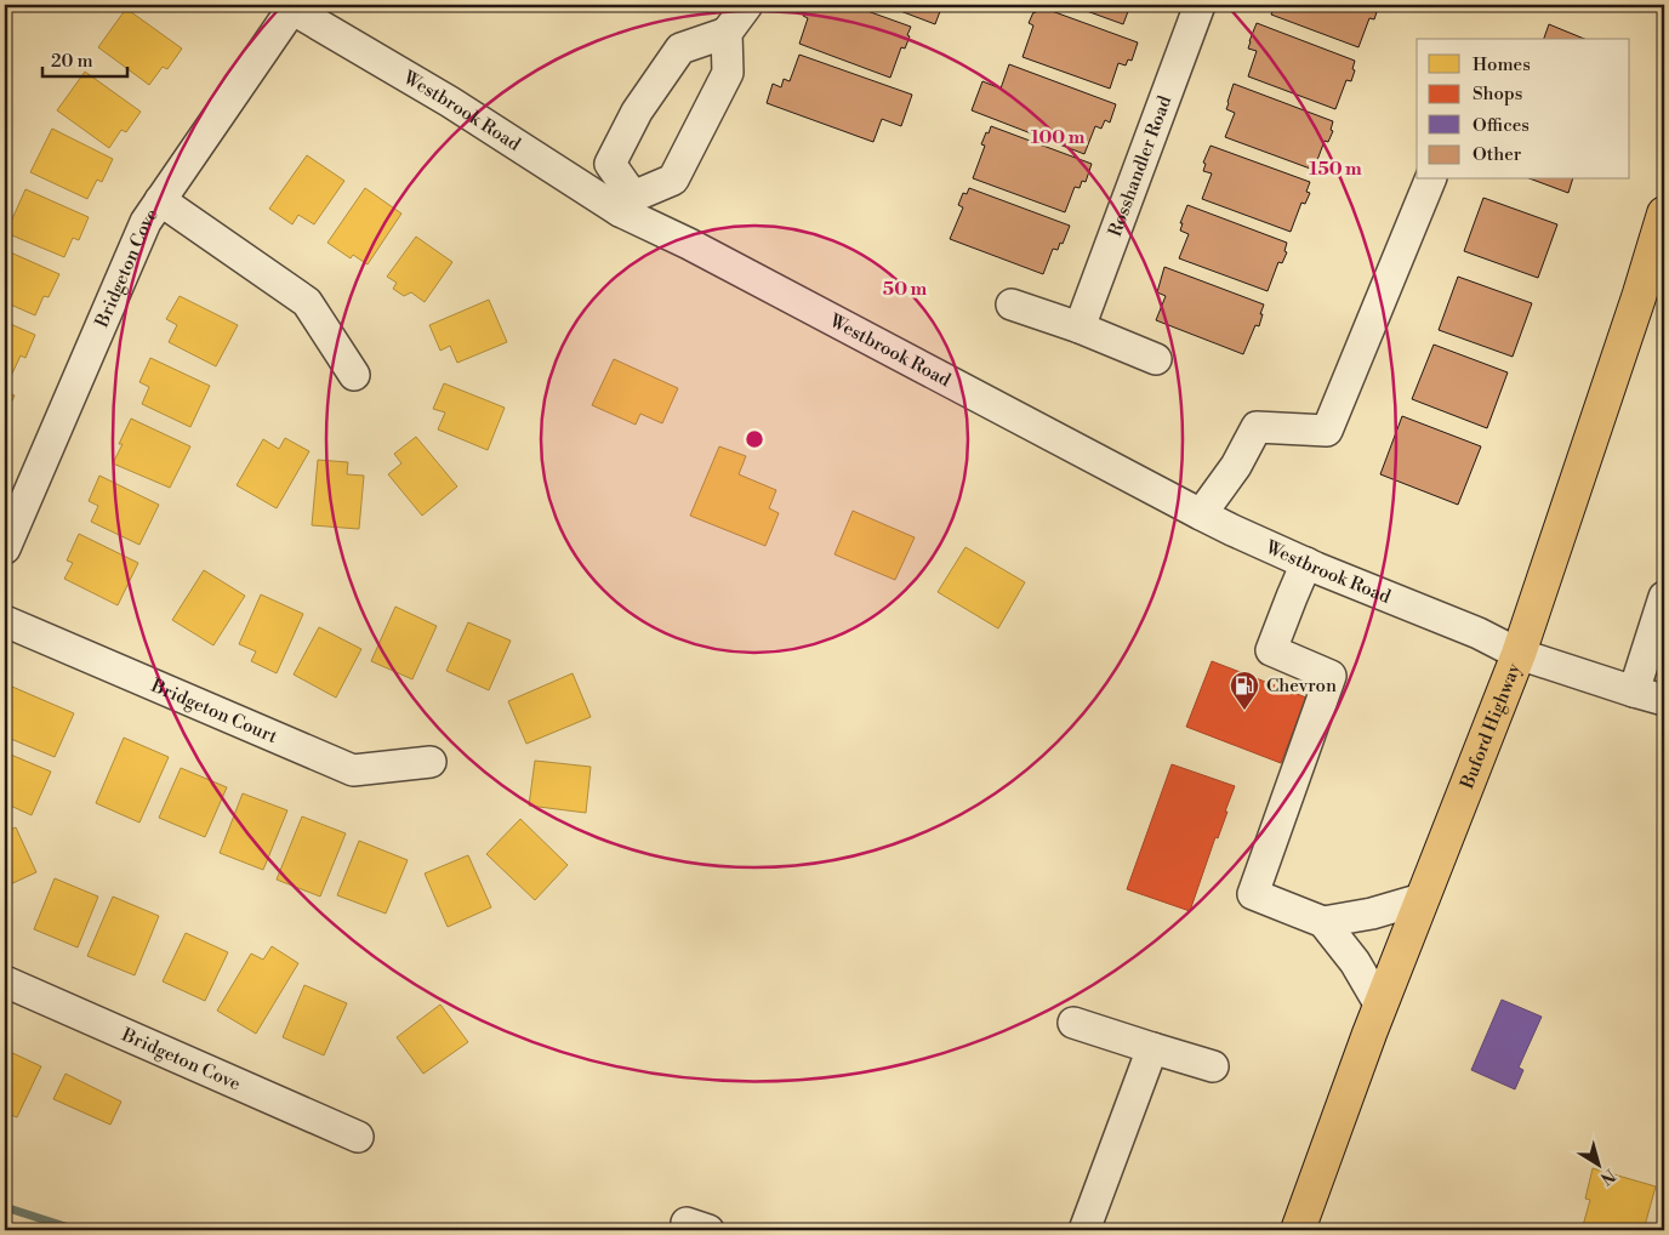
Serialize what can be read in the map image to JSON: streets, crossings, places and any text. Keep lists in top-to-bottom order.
{
  "streets": {
    "main road": ["Buford Highway"],
    "street": [
      "Westbrook Road",
      "Rosshandler Road",
      "Bridgeton Cove",
      "Bridgeton Court"
    ]
  },
  "crossings": [
    ["Westbrook Road", "Bridgeton Cove"],
    ["Westbrook Road", "Buford Highway"]
  ],
  "places": {
    "fuel station": ["Chevron"]
  },
  "legend": [
    "Homes",
    "Shops",
    "Offices",
    "Other"
  ],
  "scale_bar": "20 m",
  "north": "bottom right",
  "rings": ["100 m", "150 m", "50 m"]
}
